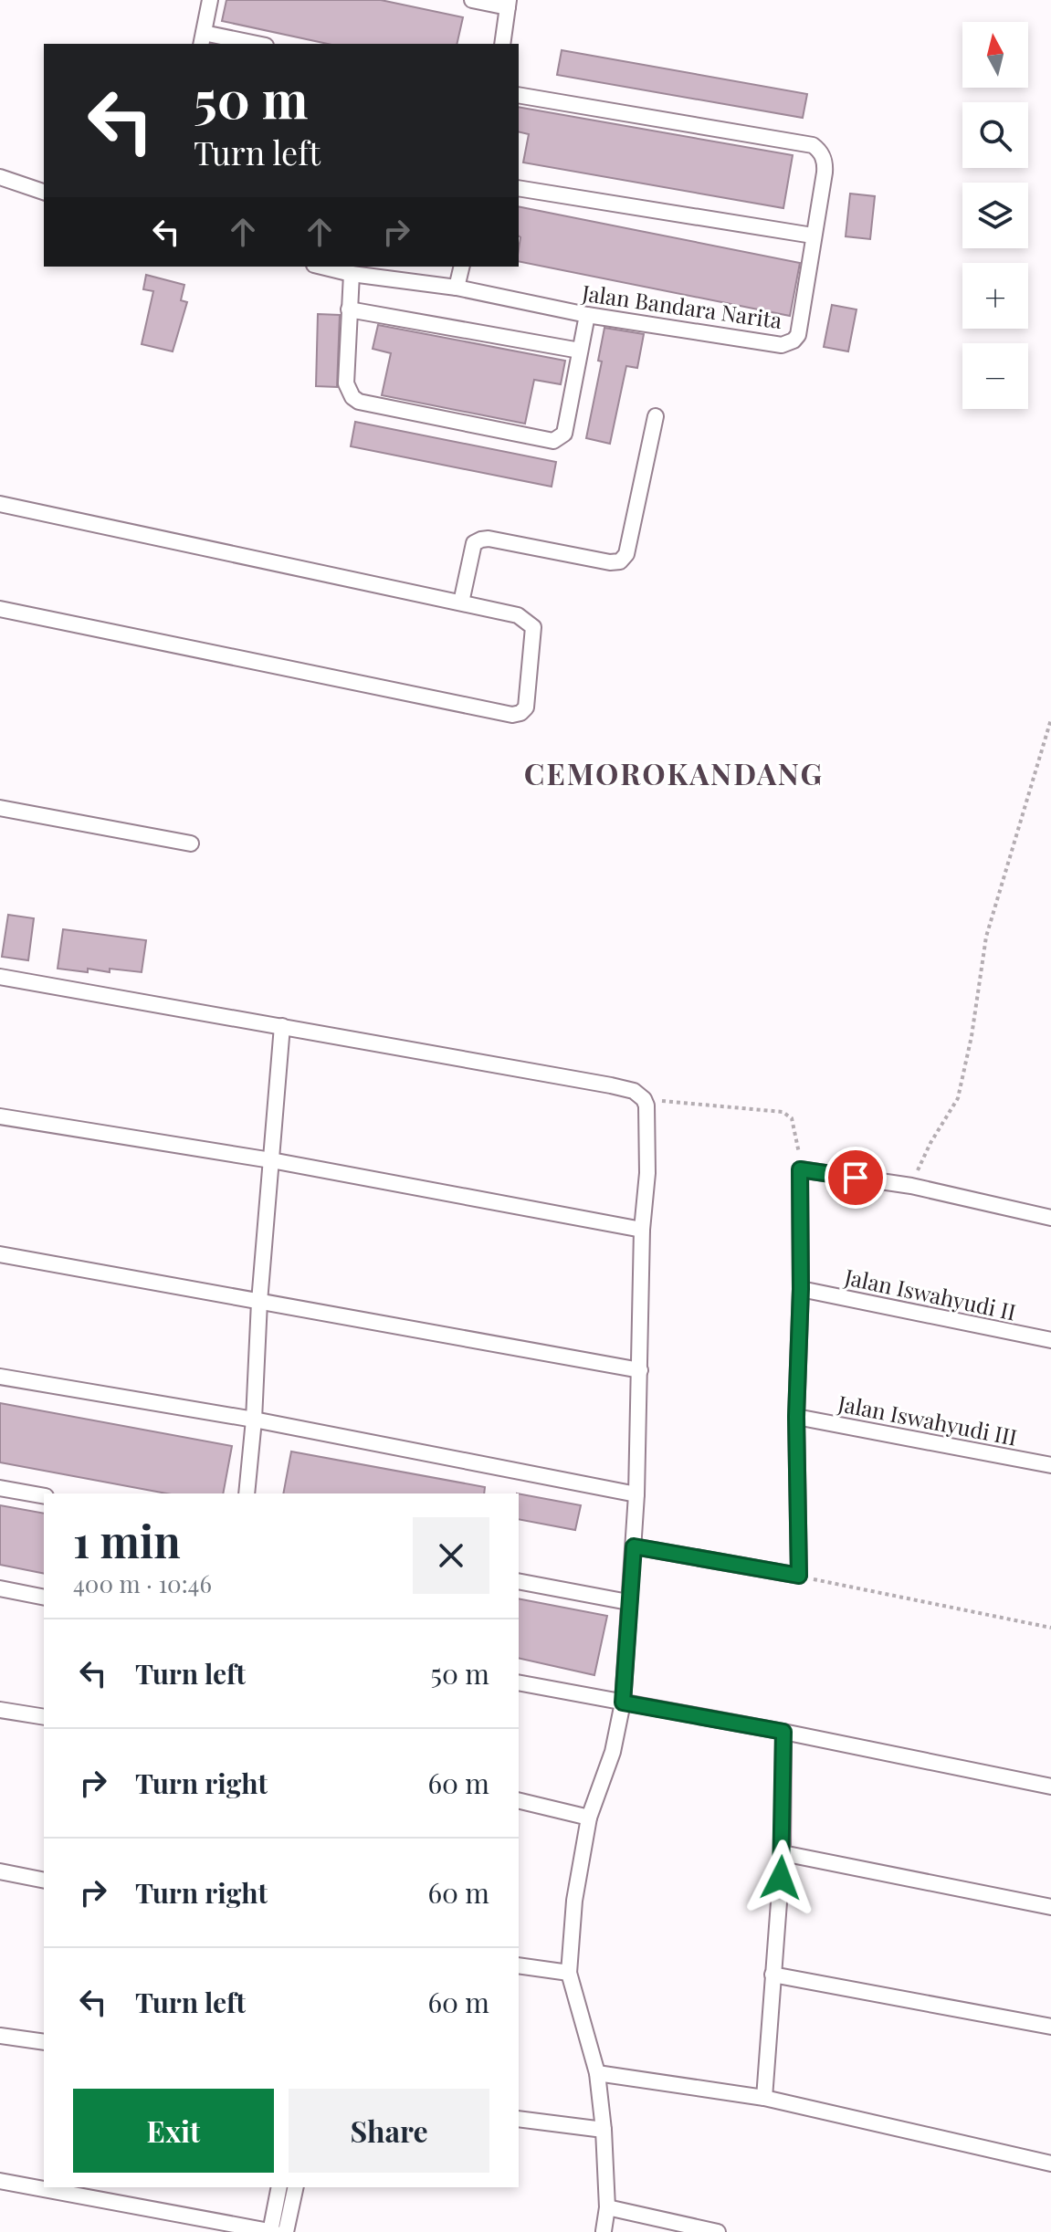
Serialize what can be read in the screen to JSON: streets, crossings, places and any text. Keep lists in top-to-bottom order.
{
  "streets": {
    "street": ["Jalan Bandara Narita", "Jalan Iswahyudi II", "Jalan Iswahyudi III"]
  },
  "districts": ["CEMOROKANDANG"],
  "north": "top",
  "page": {
    "map_buttons": ["+", "−"],
    "turn": ["50 m", "Turn left"],
    "heading": ["1 min", "400 m · 10:46"],
    "list": [
      {
        "name": "Turn left",
        "value": "50 m"
      },
      {
        "name": "Turn right",
        "value": "60 m"
      },
      {
        "name": "Turn right",
        "value": "60 m"
      },
      {
        "name": "Turn left",
        "value": "60 m"
      }
    ],
    "buttons": ["Exit", "Share"]
  }
}
